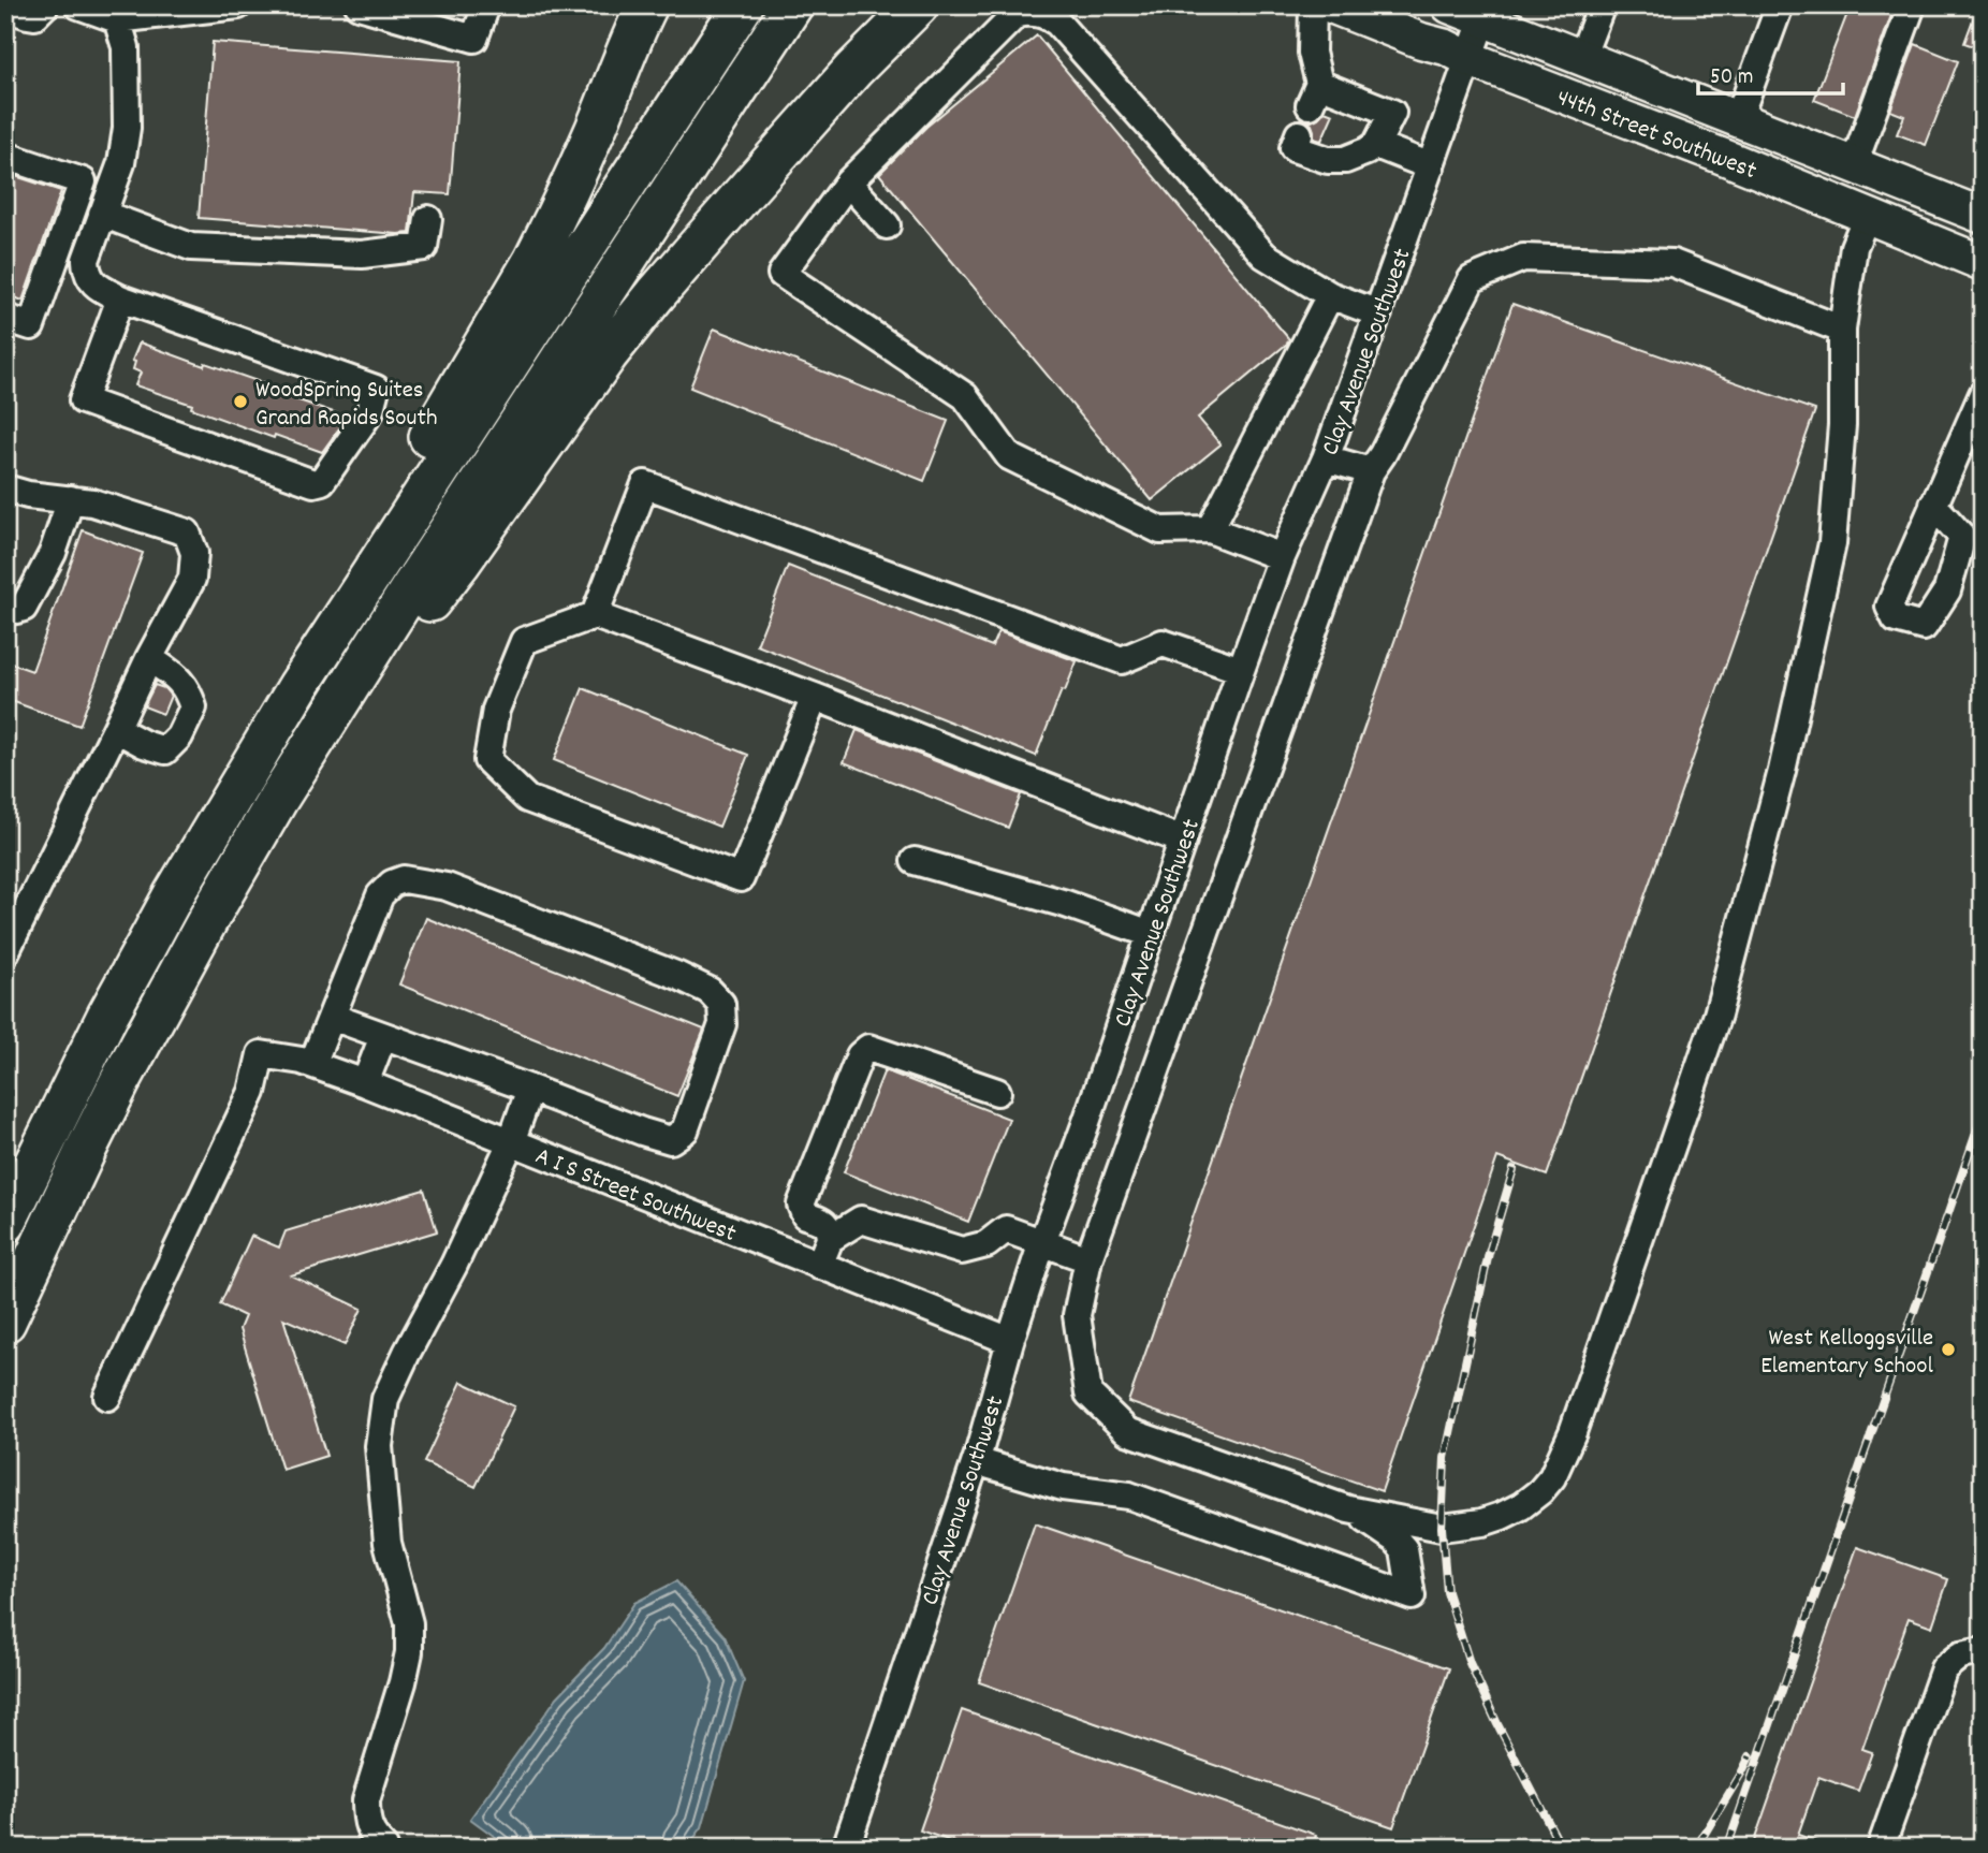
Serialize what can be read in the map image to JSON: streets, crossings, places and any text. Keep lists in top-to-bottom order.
{
  "streets": {
    "main road": ["44th Street Southwest"],
    "street": ["Clay Avenue Southwest", "A I S Street Southwest"]
  },
  "crossings": [
    ["44th Street Southwest", "Clay Avenue Southwest"],
    ["Clay Avenue Southwest", "A I S Street Southwest"]
  ],
  "places": ["WoodSpring Suites Grand Rapids South", "West Kelloggsville Elementary School"],
  "scale_bar": "50 m"
}
